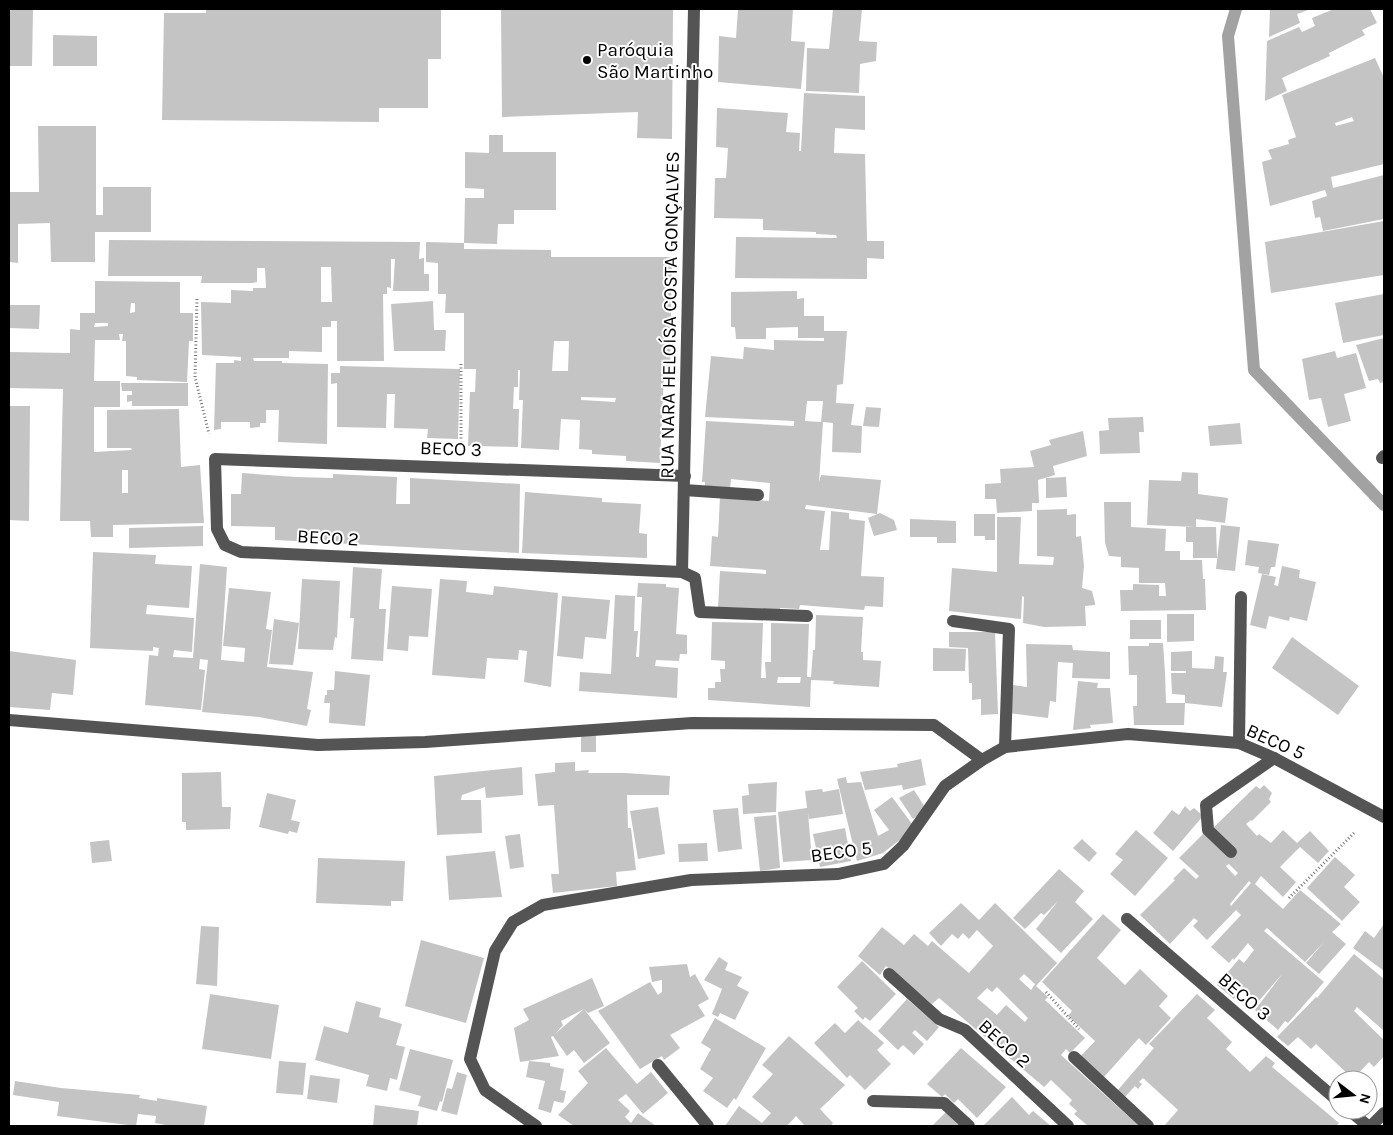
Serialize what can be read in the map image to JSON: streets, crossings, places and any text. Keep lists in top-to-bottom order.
{
  "streets": {
    "street": [
      "RUA NARA HELOÍSA COSTA GONÇALVES",
      "BECO 3",
      "BECO 2",
      "BECO 5"
    ]
  },
  "crossings": [
    ["RUA NARA HELOÍSA COSTA GONÇALVES", "BECO 3"],
    ["RUA NARA HELOÍSA COSTA GONÇALVES", "BECO 2"],
    ["BECO 3", "BECO 2"]
  ],
  "places": ["Paróquia São Martinho"],
  "north": "right"
}
